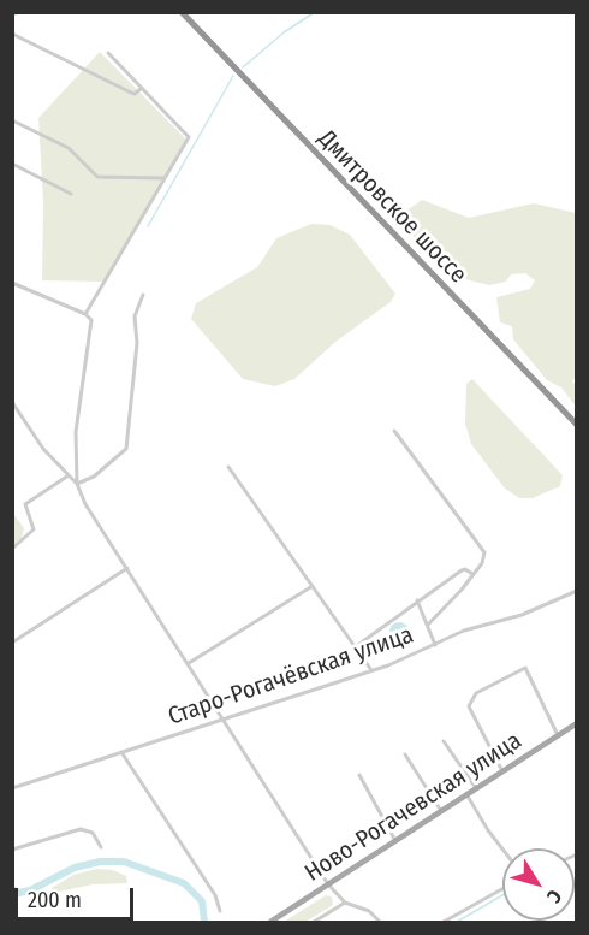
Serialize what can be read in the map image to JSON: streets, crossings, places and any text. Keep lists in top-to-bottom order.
{
  "streets": {
    "highway": ["Дмитровское шоссе"],
    "main road": ["Ново-Рогачевская улица"],
    "street": ["Старо-Рогачёвская улица"]
  },
  "scale_bar": "200 m",
  "north": "bottom right"
}
